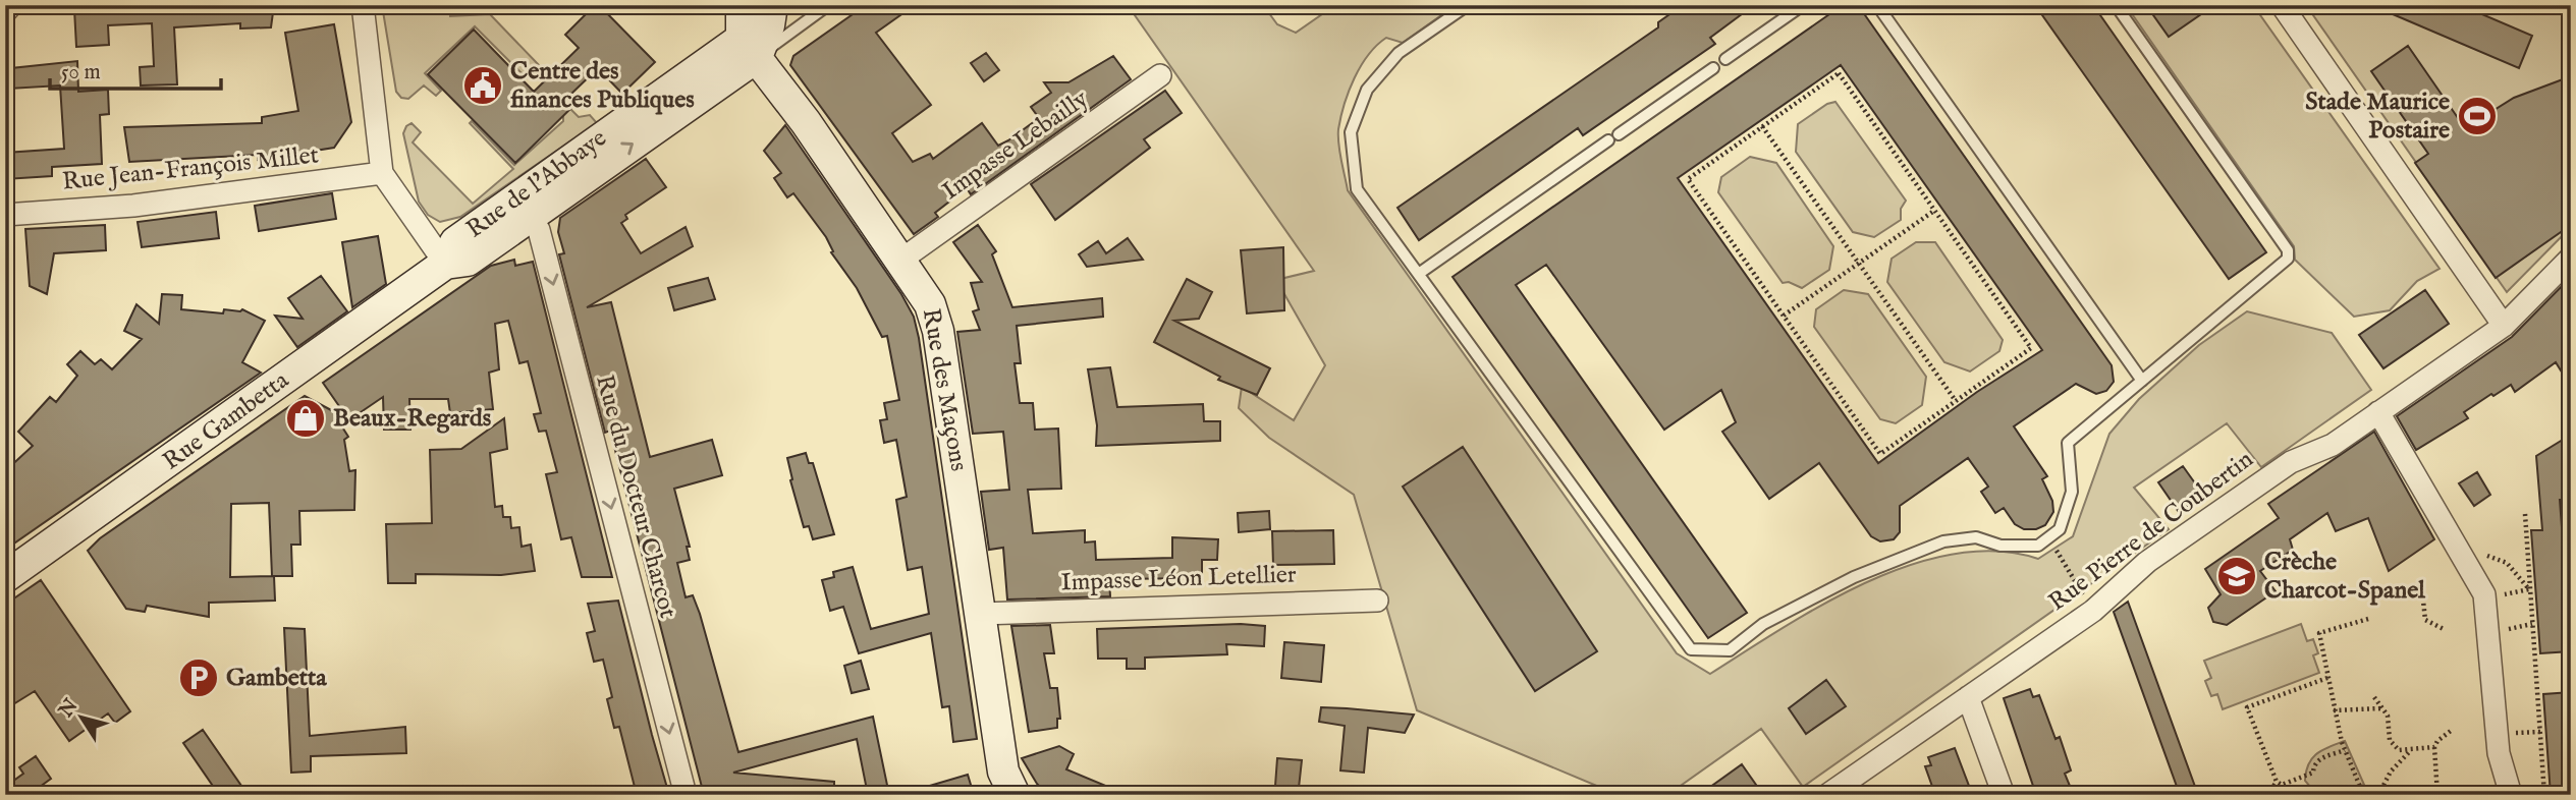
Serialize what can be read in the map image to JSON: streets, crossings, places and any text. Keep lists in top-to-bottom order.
{
  "streets": {
    "main road": ["Rue de l'Abbaye", "Rue des Maçons", "Rue Gambetta"],
    "street": [
      "Impasse Lebailly",
      "Rue Jean-François Millet",
      "Rue du Docteur Charcot",
      "Rue Pierre de Coubertin",
      "Impasse Léon Letellier"
    ]
  },
  "crossings": [
    ["Impasse Lebailly", "Rue des Maçons"],
    ["Rue de l'Abbaye", "Rue des Maçons"],
    ["Rue de l'Abbaye", "Rue Gambetta"],
    ["Rue de l'Abbaye", "Rue du Docteur Charcot"],
    ["Rue des Maçons", "Impasse Léon Letellier"]
  ],
  "one_way": ["Rue du Docteur Charcot"],
  "places": {
    "public building": ["Centre des finances Publiques"],
    "sports": ["Stade Maurice Postaire"],
    "shop": ["Beaux-Regards"],
    "school or university": ["Crèche Charcot-Spanel"],
    "parking": ["Gambetta"]
  },
  "scale_bar": "50 m",
  "north": "top left"
}
